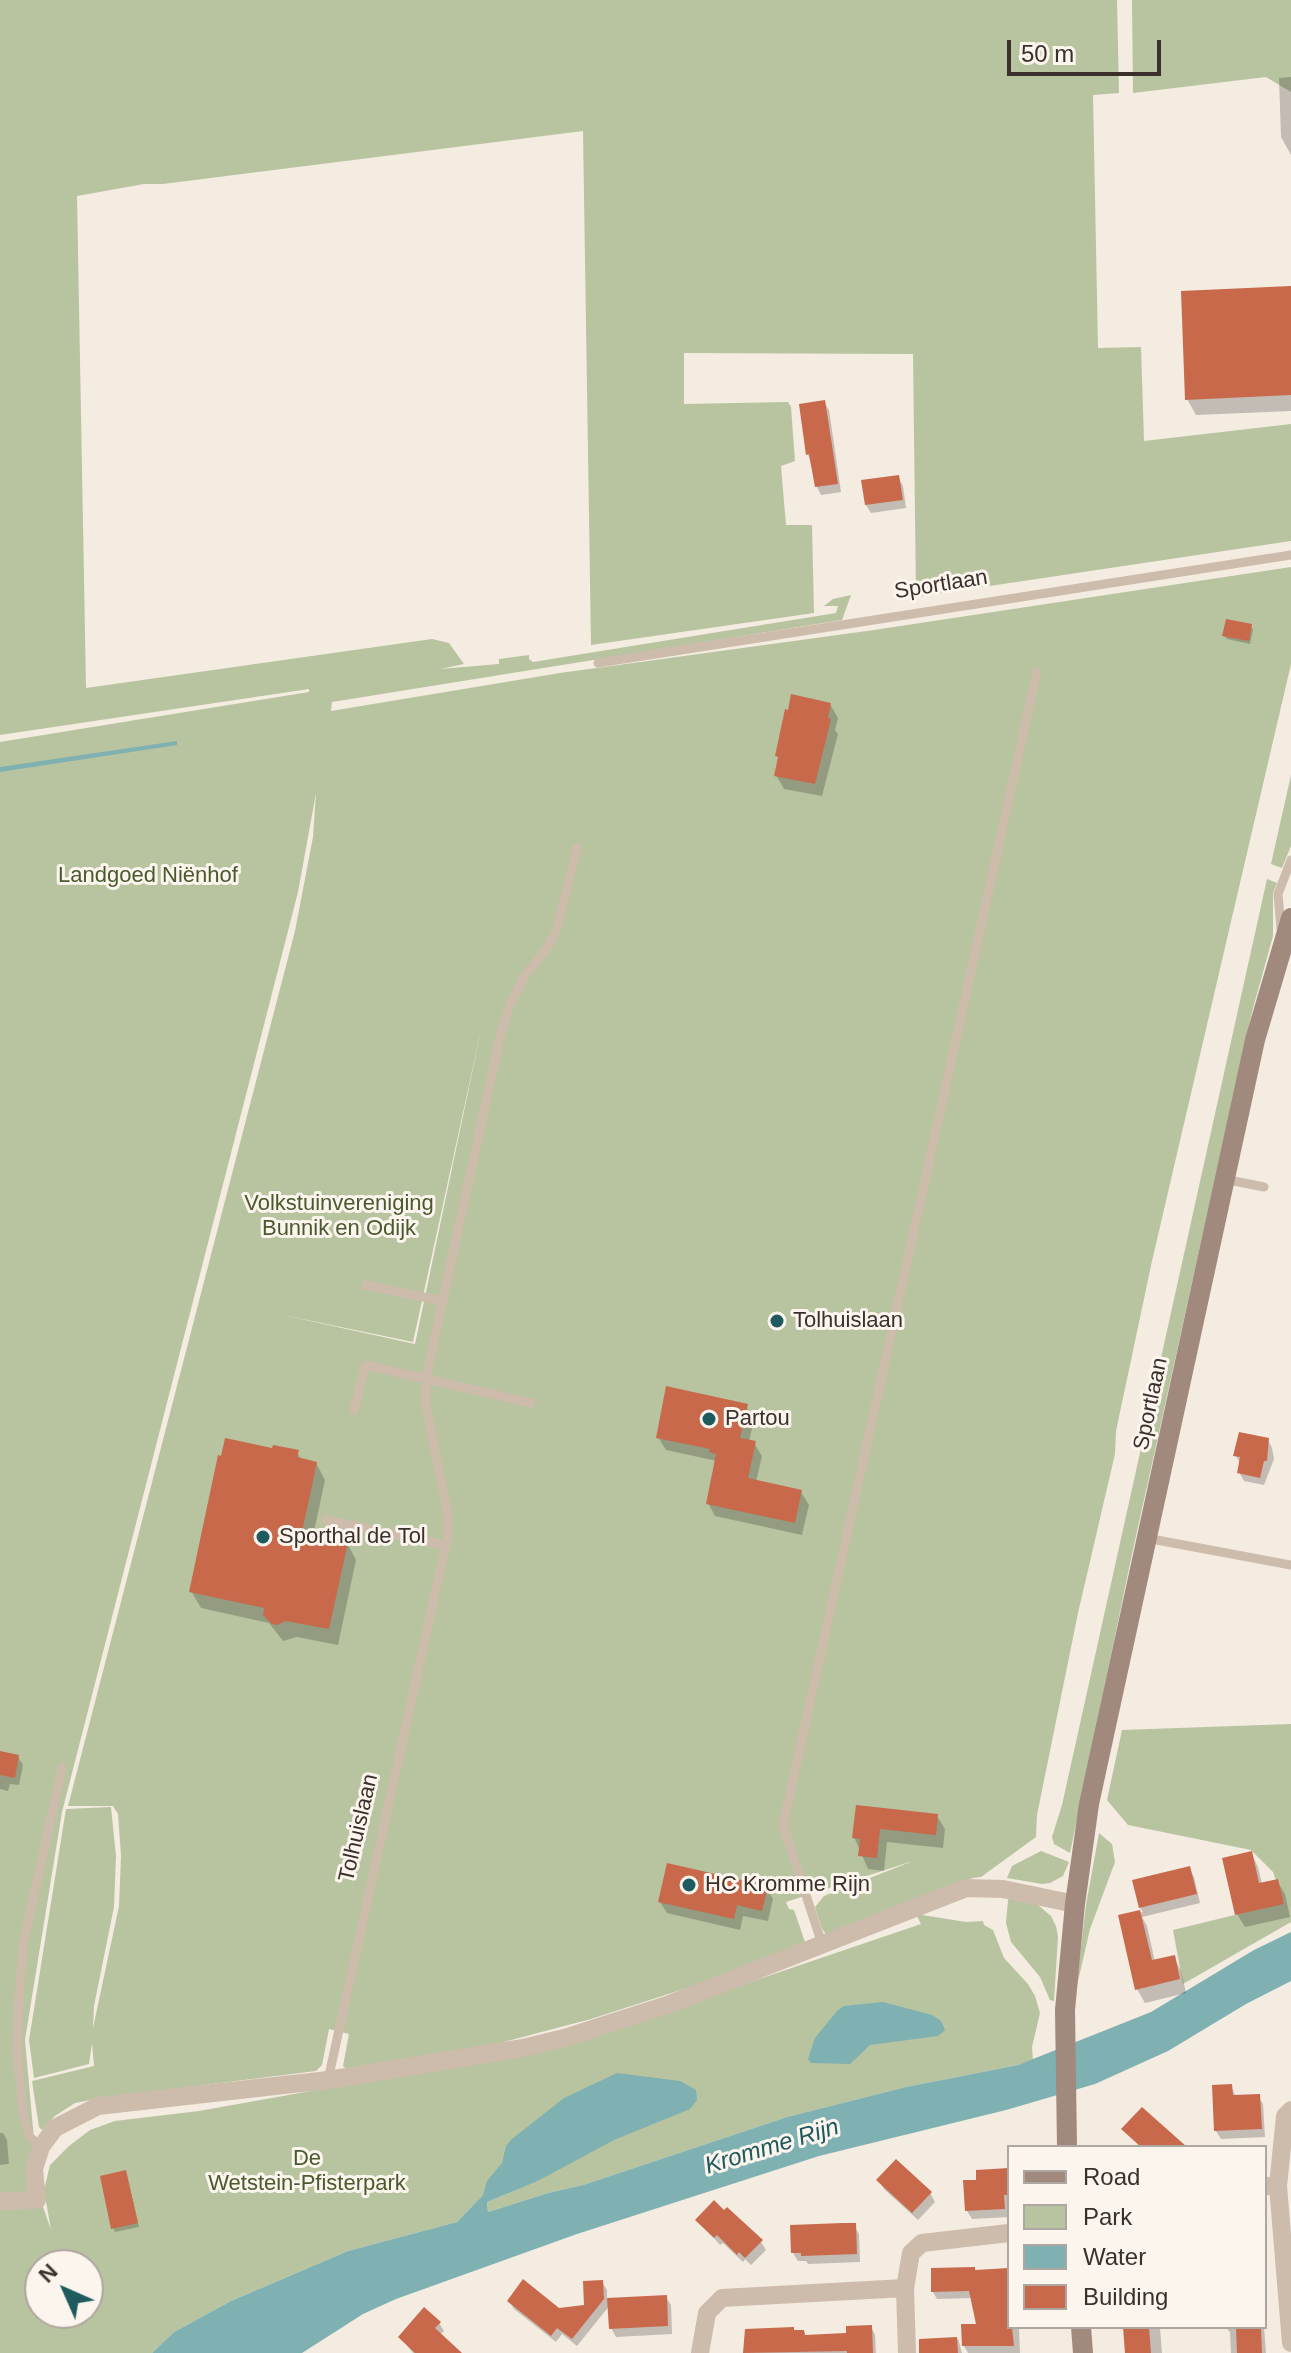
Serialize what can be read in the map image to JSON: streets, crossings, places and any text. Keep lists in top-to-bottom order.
{
  "streets": {
    "street": ["Sportlaan"],
    "lane": ["Tolhuislaan"]
  },
  "water": ["Kromme Rijn"],
  "parks": ["Landgoed Niënhof", "Volkstuinvereniging Bunnik en Odijk", "De Wetstein-Pfisterpark"],
  "places": [
    "Tolhuislaan",
    "Partou",
    "Sporthal de Tol",
    "HC Kromme Rijn"
  ],
  "legend": [
    "Road",
    "Park",
    "Water",
    "Building"
  ],
  "scale_bar": "50 m",
  "north": "top left"
}
